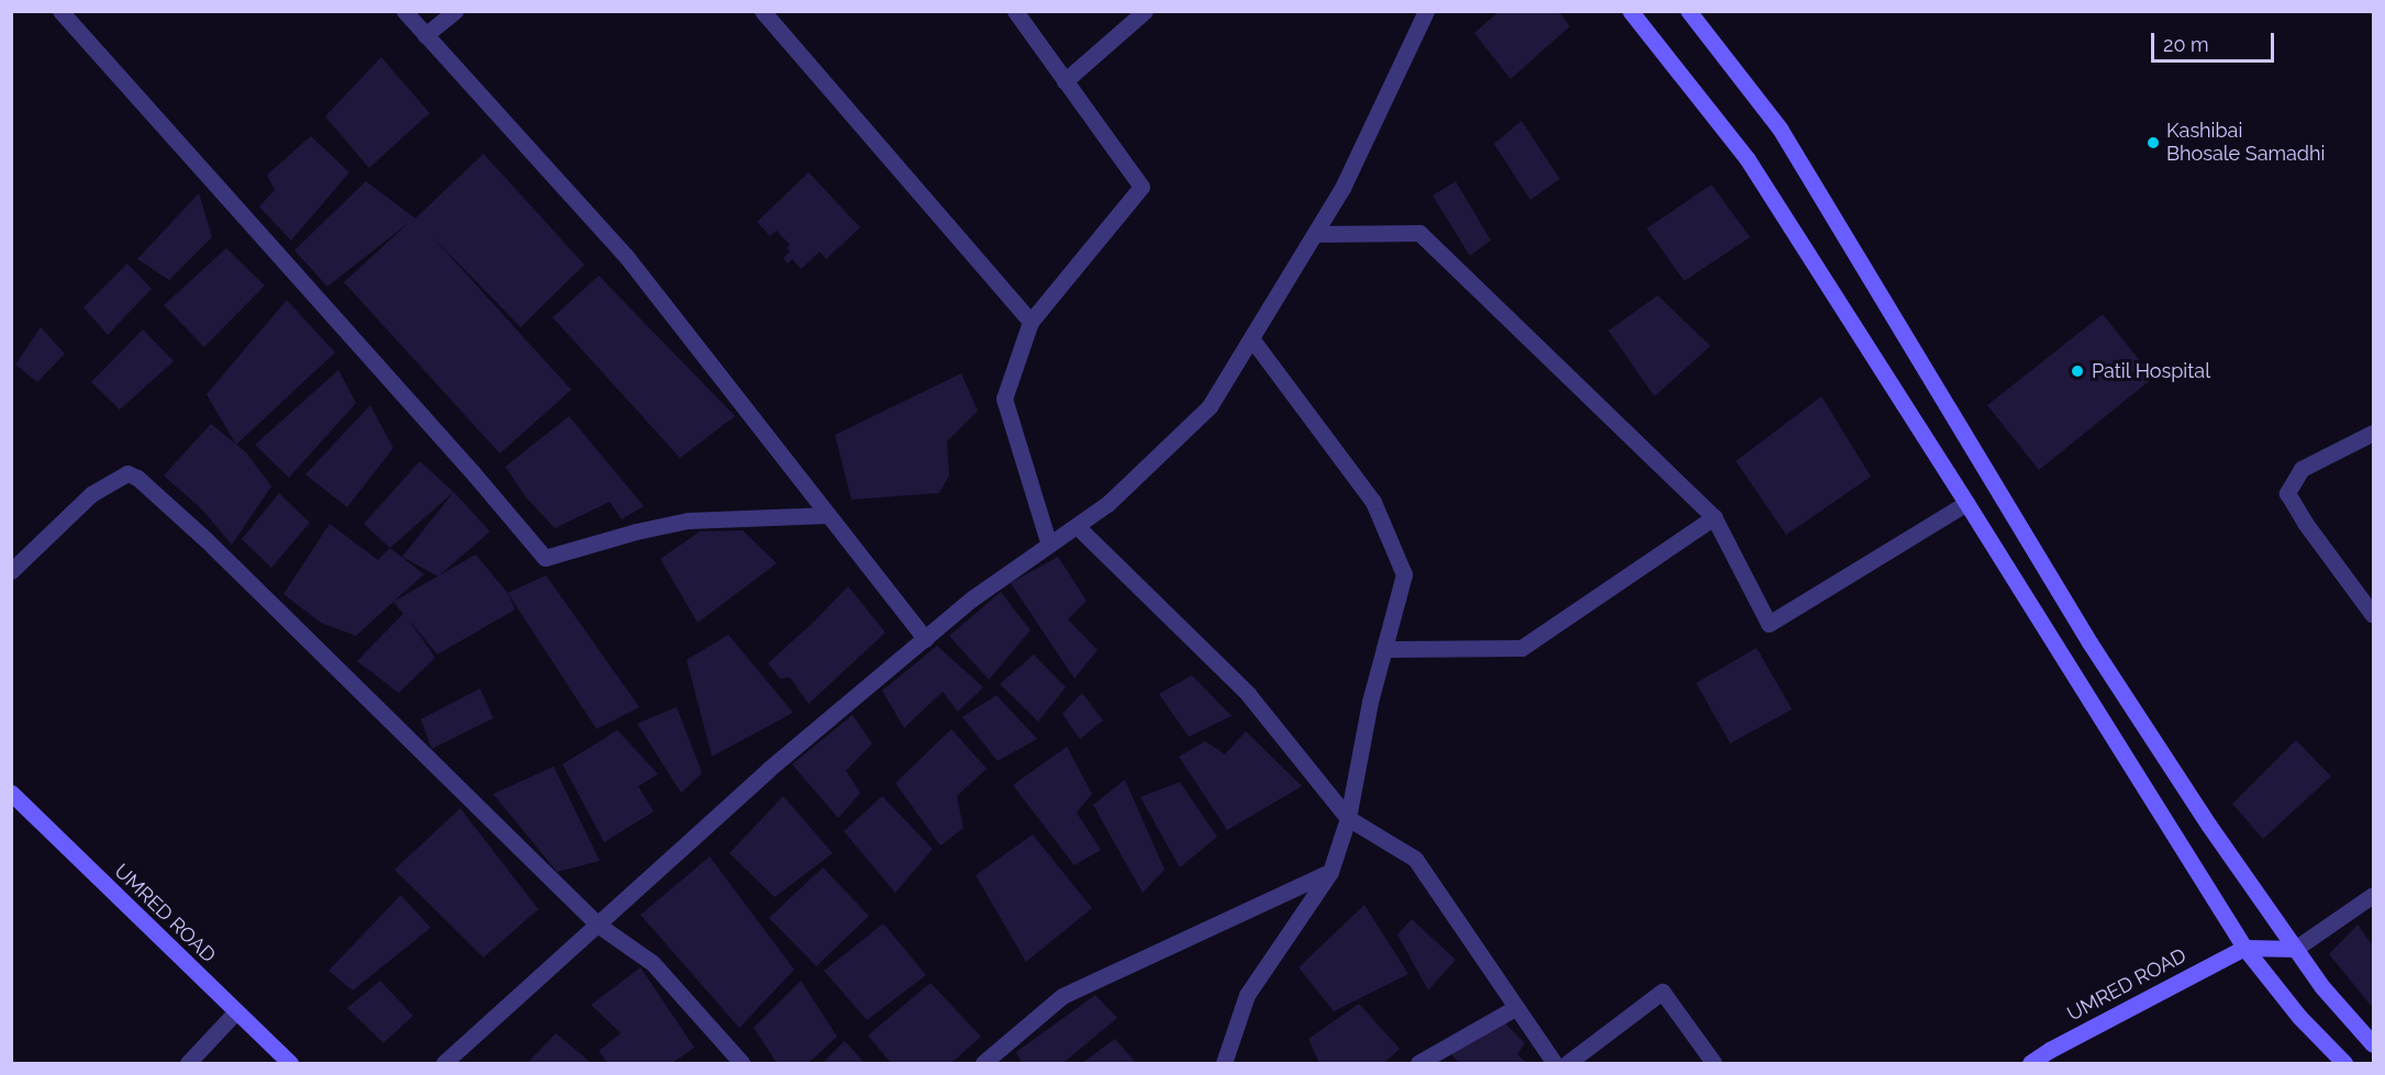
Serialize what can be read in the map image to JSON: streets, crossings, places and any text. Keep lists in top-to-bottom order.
{
  "streets": {
    "main road": ["UMRED ROAD"]
  },
  "places": ["Kashibai Bhosale Samadhi", "Patil Hospital"],
  "scale_bar": "20 m"
}
